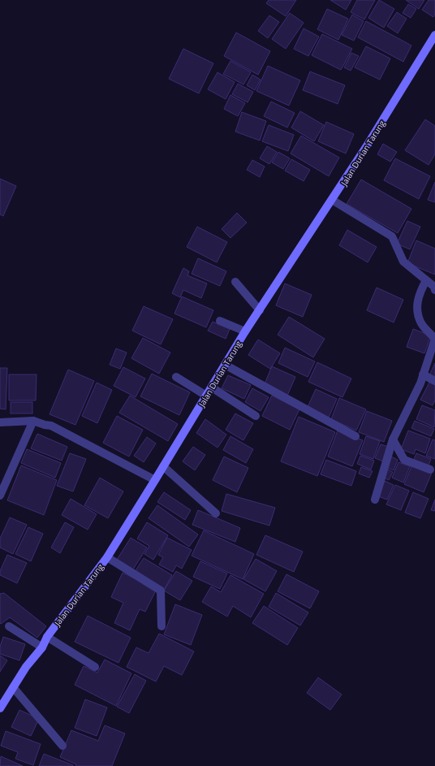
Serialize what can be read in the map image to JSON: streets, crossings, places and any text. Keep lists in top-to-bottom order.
{
  "streets": {
    "street": ["Jalan Durian Tarung"]
  }
}
